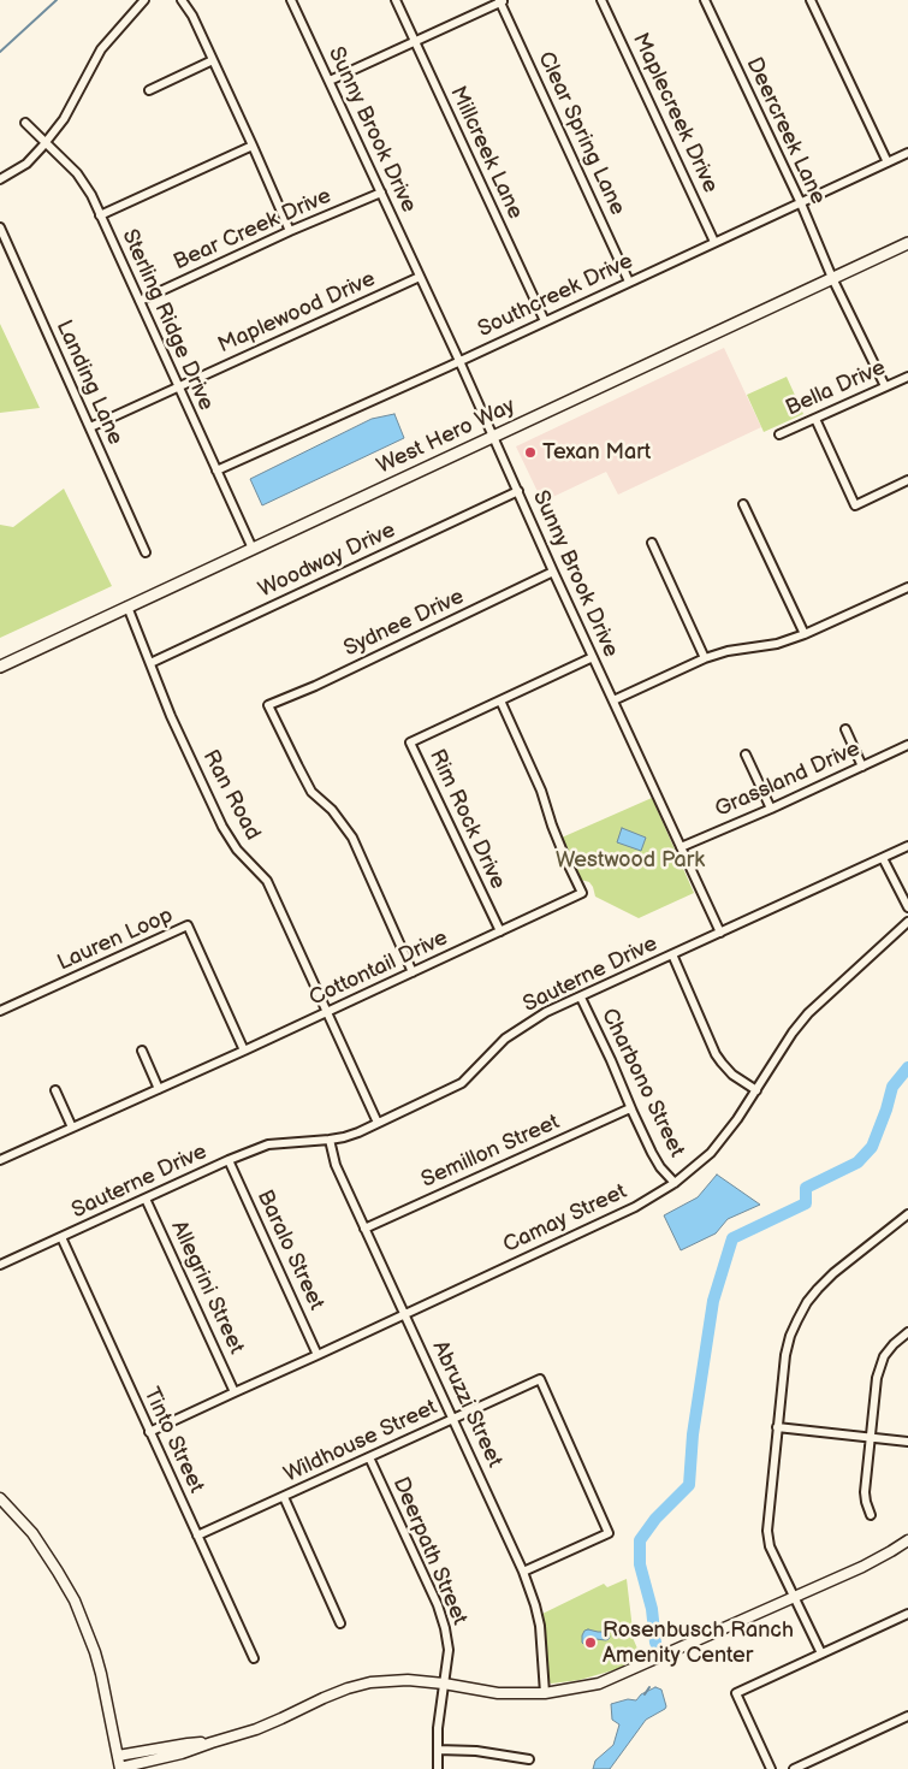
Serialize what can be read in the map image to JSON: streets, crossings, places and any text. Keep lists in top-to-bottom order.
{
  "streets": {
    "main road": ["West Hero Way"],
    "street": [
      "Maplecreek Drive",
      "Sunny Brook Drive",
      "Deercreek Lane",
      "Clear Spring Lane",
      "Millcreek Lane",
      "Bear Creek Drive",
      "Southcreek Drive",
      "Maplewood Drive",
      "Sterling Ridge Drive",
      "Landing Lane",
      "Bella Drive",
      "Woodway Drive",
      "Sydnee Drive",
      "Grassland Drive",
      "Ran Road",
      "Rim Rock Drive",
      "Lauren Loop",
      "Cottontail Drive",
      "Sauterne Drive",
      "Charbono Street",
      "Semillon Street",
      "Camay Street",
      "Baralo Street",
      "Allegrini Street",
      "Abruzzi Street",
      "Tinto Street",
      "Wildhouse Street",
      "Deerpath Street"
    ]
  },
  "crossings": [
    ["Maplecreek Drive", "Southcreek Drive"],
    ["Sunny Brook Drive", "Bear Creek Drive"],
    ["Sunny Brook Drive", "Southcreek Drive"],
    ["Sunny Brook Drive", "Maplewood Drive"],
    ["Sunny Brook Drive", "West Hero Way"],
    ["Sunny Brook Drive", "Woodway Drive"],
    ["Sunny Brook Drive", "Sydnee Drive"],
    ["Sunny Brook Drive", "Grassland Drive"],
    ["Sunny Brook Drive", "Rim Rock Drive"],
    ["Sunny Brook Drive", "Sauterne Drive"],
    ["Deercreek Lane", "Southcreek Drive"],
    ["Deercreek Lane", "Bella Drive"],
    ["Deercreek Lane", "West Hero Way"],
    ["Clear Spring Lane", "Southcreek Drive"],
    ["Millcreek Lane", "Southcreek Drive"],
    ["Bear Creek Drive", "Sterling Ridge Drive"],
    ["Southcreek Drive", "Sterling Ridge Drive"],
    ["Maplewood Drive", "Sterling Ridge Drive"],
    ["Maplewood Drive", "Landing Lane"],
    ["Sterling Ridge Drive", "West Hero Way"],
    ["West Hero Way", "Ran Road"],
    ["Woodway Drive", "Ran Road"],
    ["Sydnee Drive", "Cottontail Drive"],
    ["Ran Road", "Cottontail Drive"],
    ["Ran Road", "Sauterne Drive"],
    ["Rim Rock Drive", "Cottontail Drive"],
    ["Lauren Loop", "Cottontail Drive"],
    ["Sauterne Drive", "Charbono Street"],
    ["Sauterne Drive", "Baralo Street"],
    ["Sauterne Drive", "Allegrini Street"],
    ["Sauterne Drive", "Abruzzi Street"],
    ["Sauterne Drive", "Tinto Street"],
    ["Charbono Street", "Semillon Street"],
    ["Charbono Street", "Camay Street"],
    ["Semillon Street", "Abruzzi Street"],
    ["Camay Street", "Baralo Street"],
    ["Camay Street", "Allegrini Street"],
    ["Camay Street", "Abruzzi Street"],
    ["Camay Street", "Tinto Street"],
    ["Abruzzi Street", "Wildhouse Street"],
    ["Tinto Street", "Wildhouse Street"],
    ["Wildhouse Street", "Deerpath Street"]
  ],
  "parks": ["Westwood Park"],
  "places": ["Texan Mart", "Rosenbusch Ranch Amenity Center"]
}
